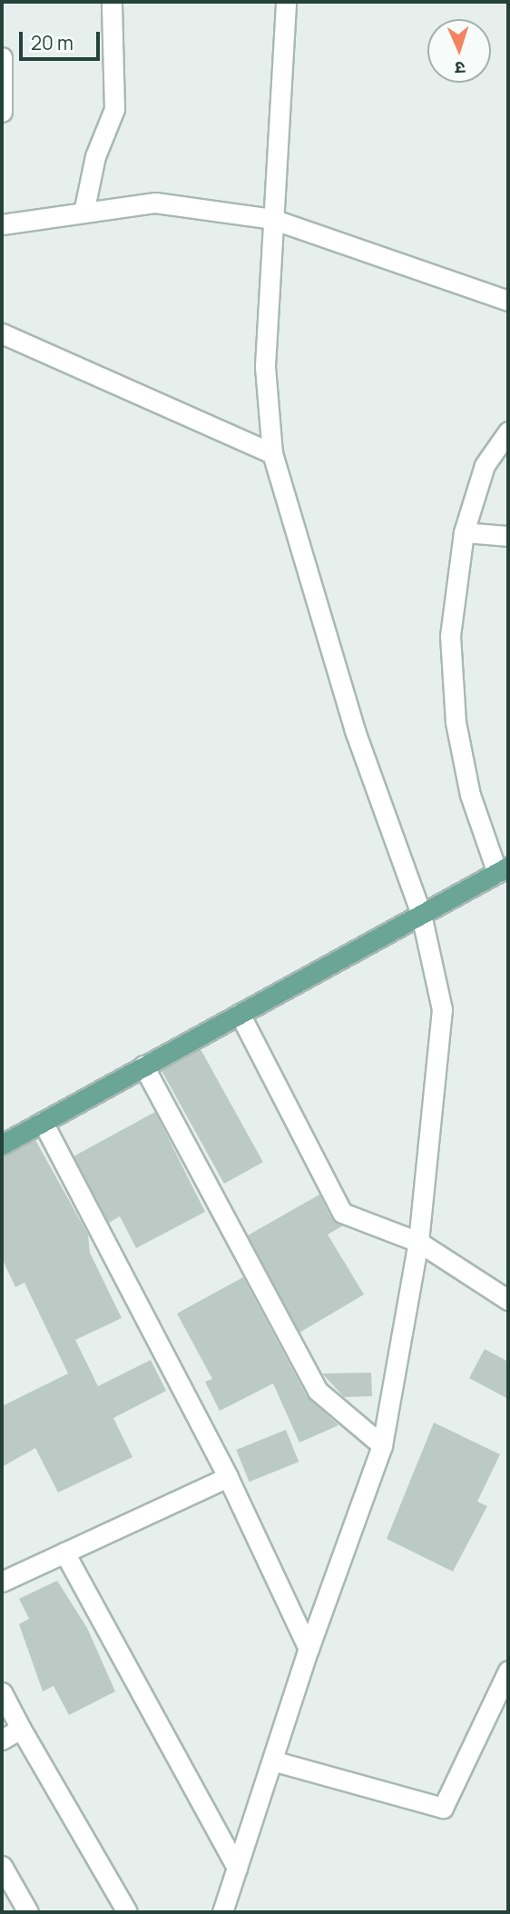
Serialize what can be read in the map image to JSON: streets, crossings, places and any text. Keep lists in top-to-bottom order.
{
  "scale_bar": "20 m",
  "north": "bottom"
}
